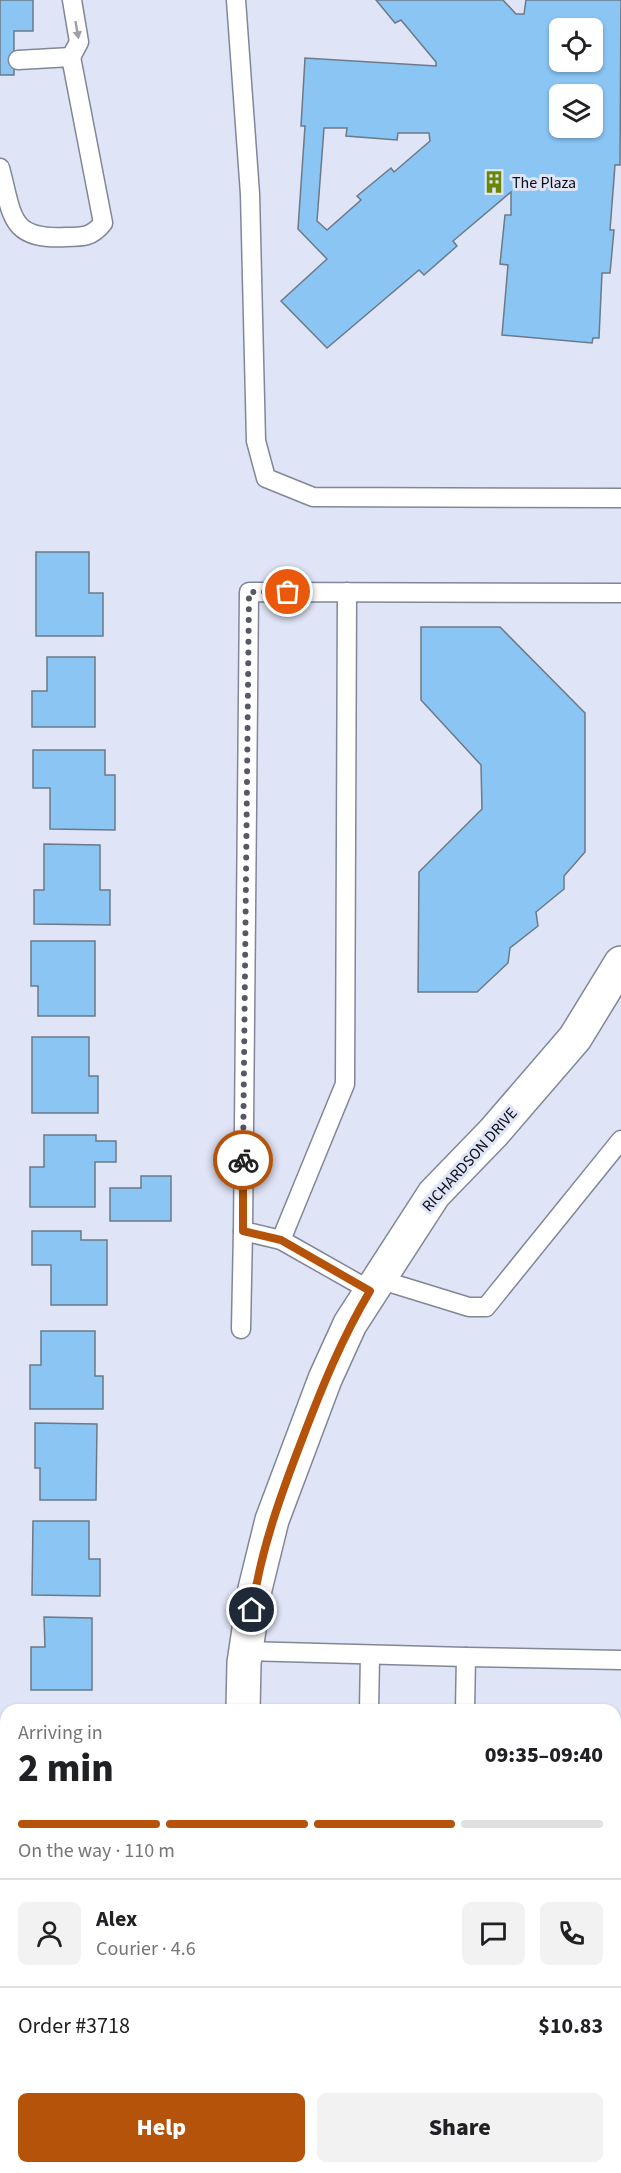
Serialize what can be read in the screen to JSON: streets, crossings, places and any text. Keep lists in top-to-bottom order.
{
  "streets": {
    "street": ["RICHARDSON DRIVE"]
  },
  "places": {
    "building": ["The Plaza"]
  },
  "page": {
    "heading": ["2 min", "Arriving in", "09:35–09:40"],
    "panel": [
      "Alex",
      "Courier · 4.6",
      "Order #3718",
      "$10.83"
    ],
    "bar": "On the way · 110 m",
    "buttons": ["Help", "Share"]
  }
}
